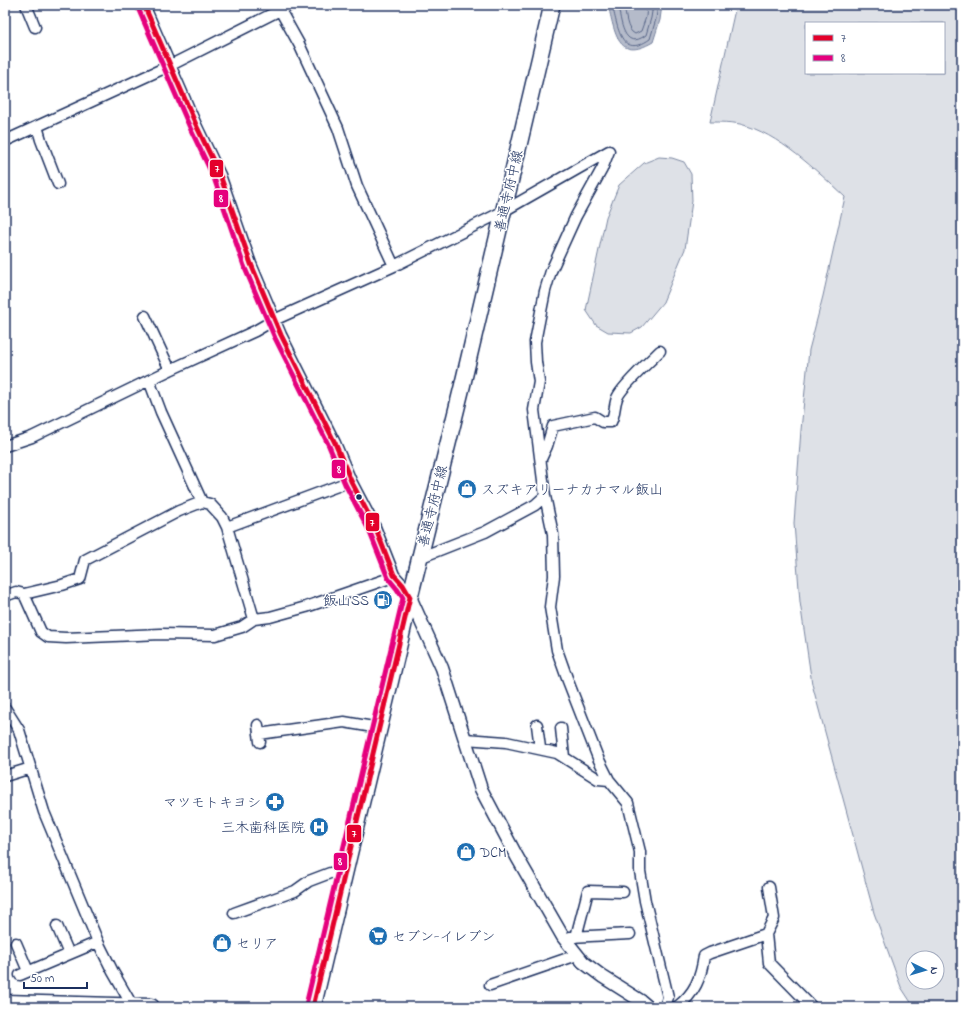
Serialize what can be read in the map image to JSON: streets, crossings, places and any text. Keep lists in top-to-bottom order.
{
  "streets": {
    "main road": ["善通寺府中線"]
  },
  "places": {
    "shop": ["スズキアリーナカナマル飯山", "DCM", "セリア"],
    "fuel station": ["飯山SS"],
    "pharmacy": ["マツモトキヨシ"],
    "hospital": ["三木歯科医院"],
    "supermarket": ["セブン-イレブン"]
  },
  "lines": ["transit line 7", "transit line 8"],
  "legend": ["7", "8"],
  "scale_bar": "50 m",
  "north": "right"
}
